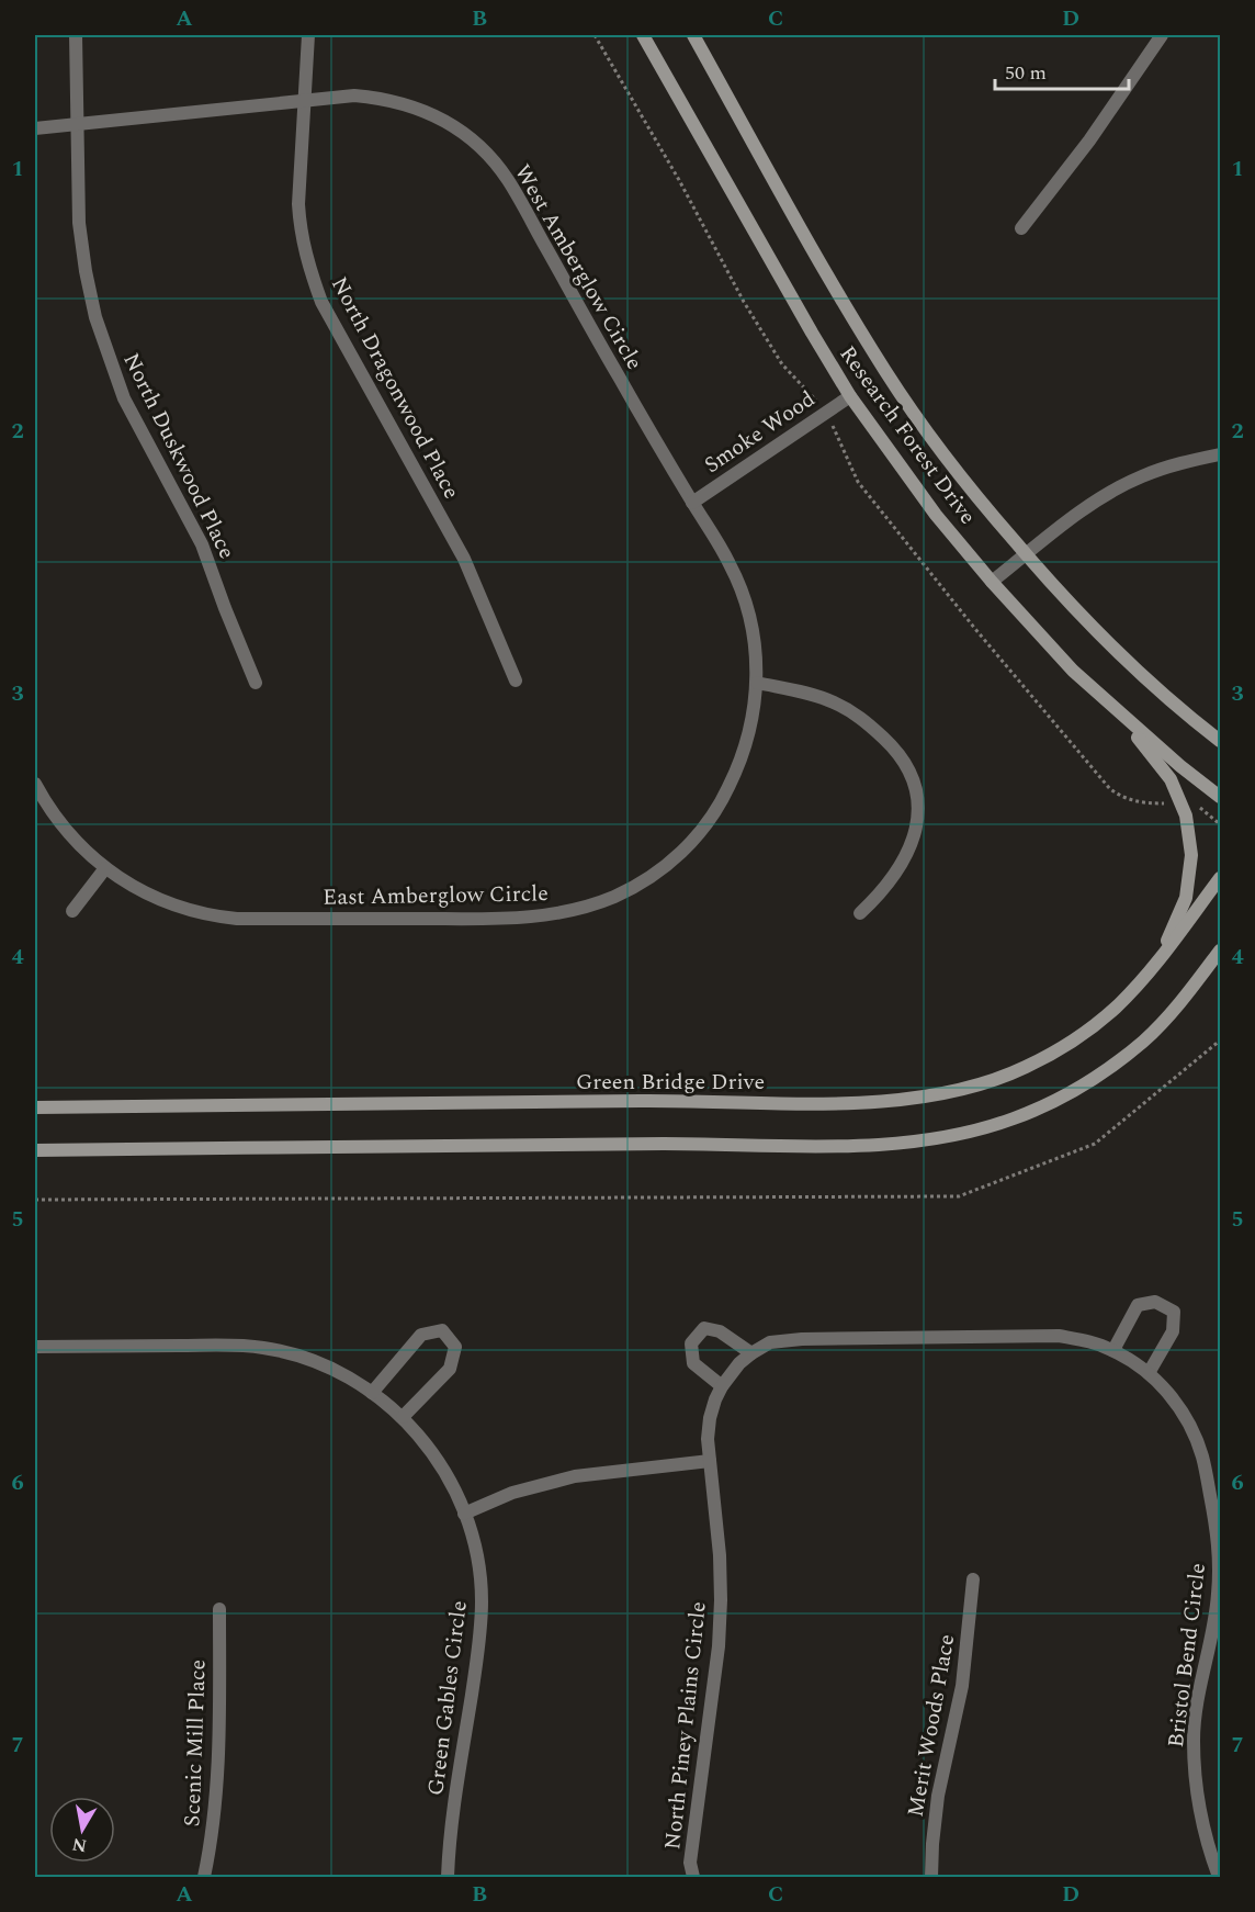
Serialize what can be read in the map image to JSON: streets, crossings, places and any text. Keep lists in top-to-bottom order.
{
  "streets": {
    "main road": ["Research Forest Drive", "Green Bridge Drive"],
    "street": [
      "West Amberglow Circle",
      "North Dragonwood Place",
      "Smoke Wood",
      "North Duskwood Place",
      "East Amberglow Circle",
      "Bristol Bend Circle",
      "Green Gables Circle",
      "North Piney Plains Circle",
      "Merit Woods Place",
      "Scenic Mill Place"
    ]
  },
  "crossings": [
    ["West Amberglow Circle", "North Dragonwood Place"],
    ["West Amberglow Circle", "Smoke Wood"],
    ["West Amberglow Circle", "North Duskwood Place"],
    ["West Amberglow Circle", "East Amberglow Circle"],
    ["Smoke Wood", "Research Forest Drive"],
    ["Bristol Bend Circle", "North Piney Plains Circle"]
  ],
  "scale_bar": "50 m",
  "north": "bottom",
  "grid": {
    "columns": [
      "A",
      "B",
      "C",
      "D"
    ],
    "rows": [
      "1",
      "2",
      "3",
      "4",
      "5",
      "6",
      "7"
    ]
  }
}
